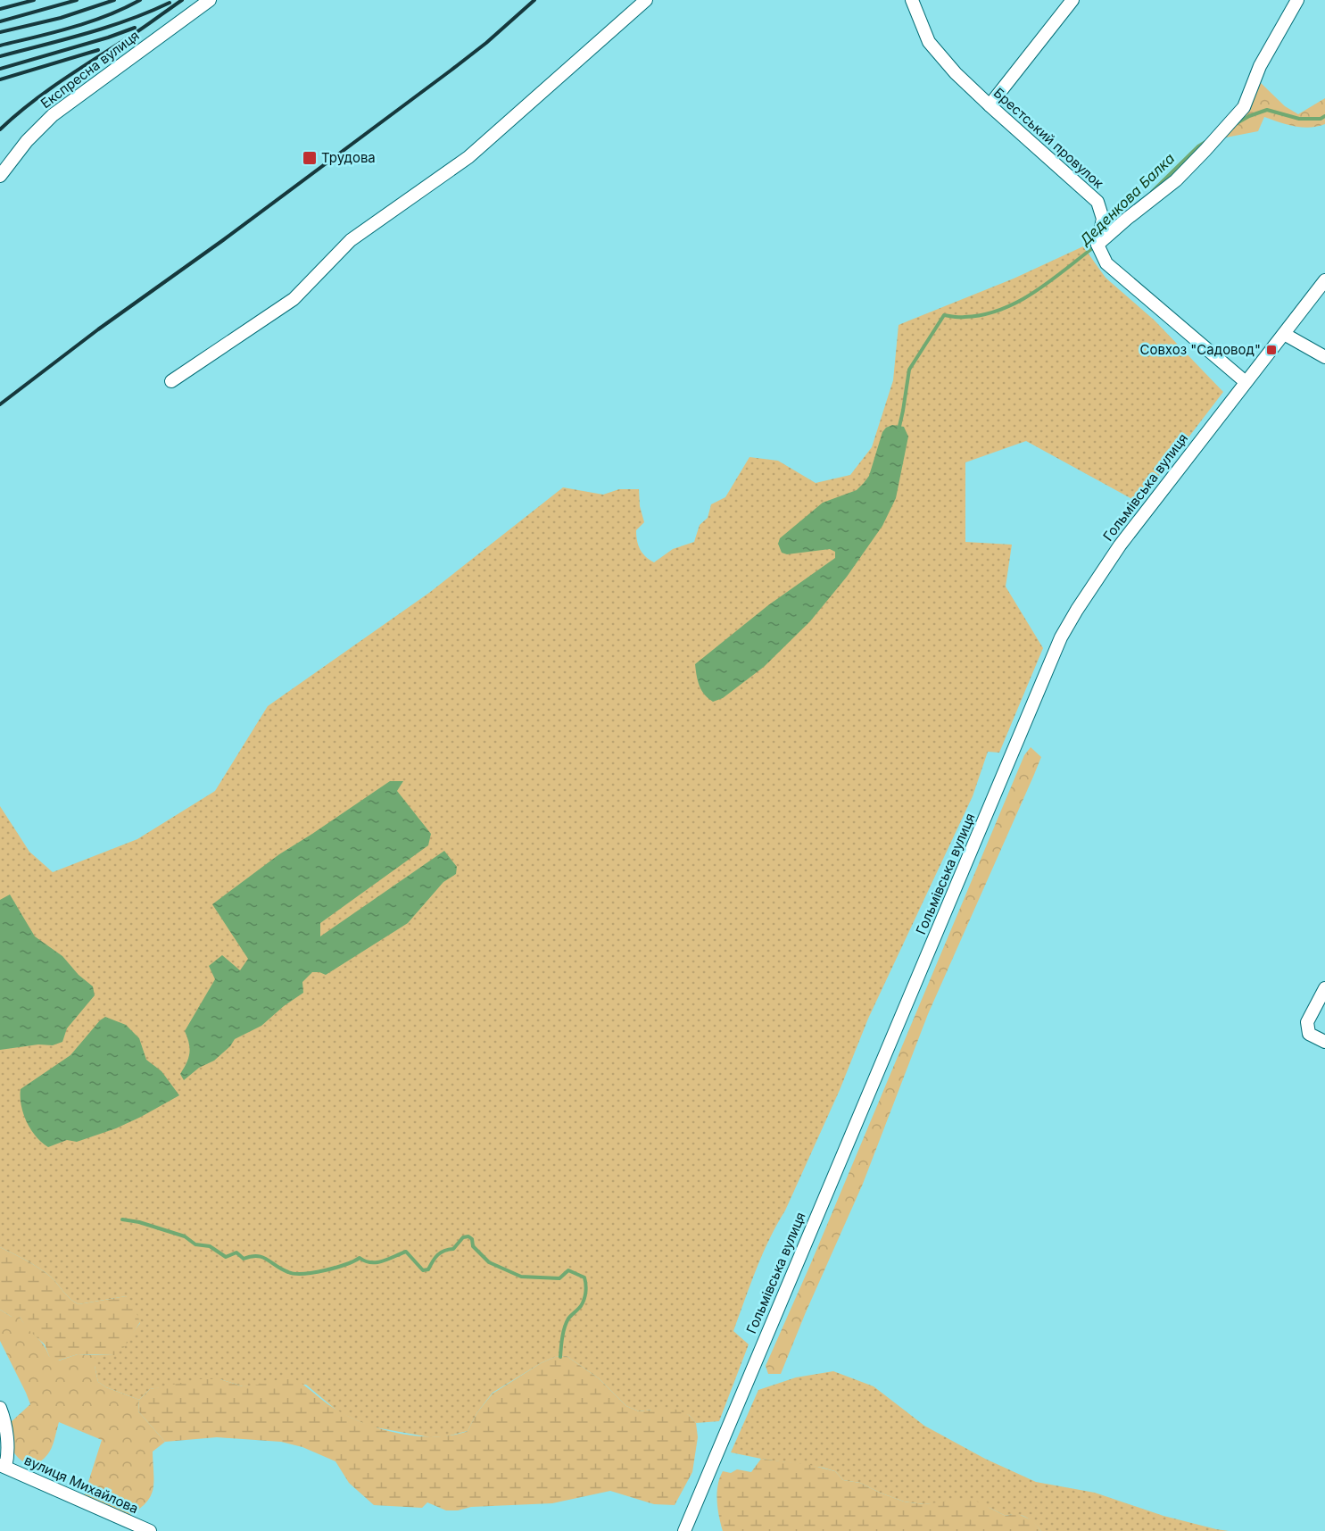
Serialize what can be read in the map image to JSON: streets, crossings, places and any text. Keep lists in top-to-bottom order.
{
  "streets": {
    "street": [
      "Експресна вулиця",
      "Брестський провулок",
      "Гольмівська вулиця",
      "вулиця Михайлова"
    ]
  },
  "water": ["Деденкова Балка"],
  "places": {
    "transit": ["Трудова", "Совхоз \"Садовод\""]
  }
}
